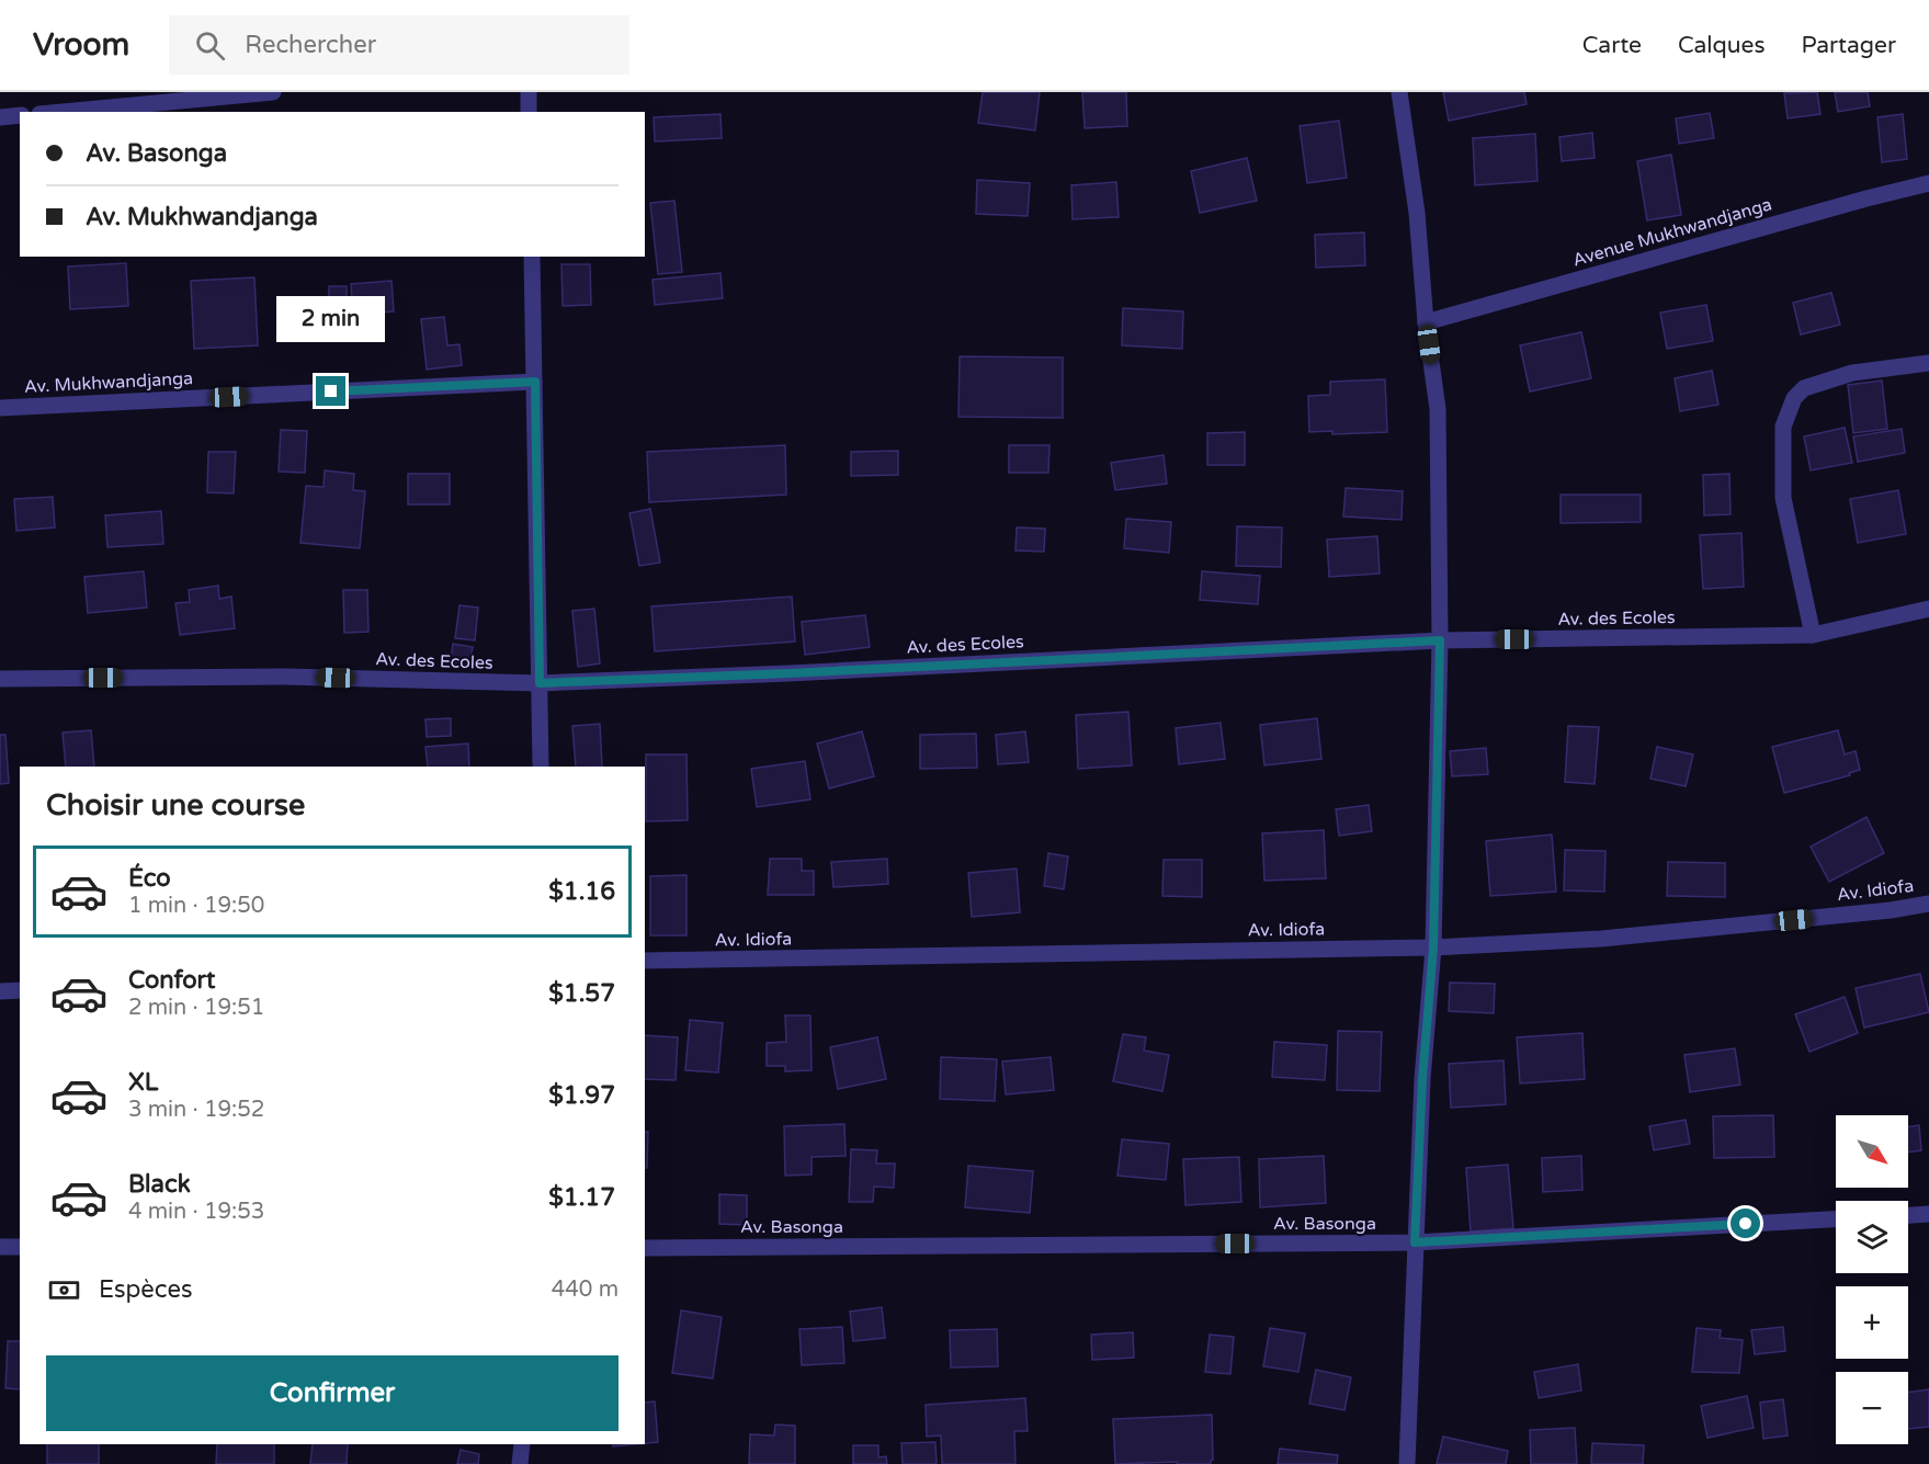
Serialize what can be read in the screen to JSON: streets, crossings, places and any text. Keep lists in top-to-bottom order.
{
  "streets": {
    "street": [
      "Avenue Mukhwandjanga",
      "Av. Mukhwandjanga",
      "Av. des Ecoles",
      "Av. Idiofa",
      "Av. Basonga"
    ]
  },
  "north": "bottom right",
  "page": {
    "header": "Vroom",
    "search": "Rechercher",
    "nav": ["Carte", "Calques", "Partager"],
    "banner": ["Av. Basonga", "Av. Mukhwandjanga"],
    "bubble": "2 min",
    "heading": "Choisir une course",
    "list": [
      {
        "name": "Éco",
        "note": "1 min · 19:50",
        "value": "$1.16"
      },
      {
        "name": "Confort",
        "note": "2 min · 19:51",
        "value": "$1.57"
      },
      {
        "name": "XL",
        "note": "3 min · 19:52",
        "value": "$1.97"
      },
      {
        "name": "Black",
        "note": "4 min · 19:53",
        "value": "$1.17"
      }
    ],
    "map_buttons": ["+", "−"],
    "pay": ["Espèces", "440 m"],
    "buttons": "Confirmer"
  }
}
